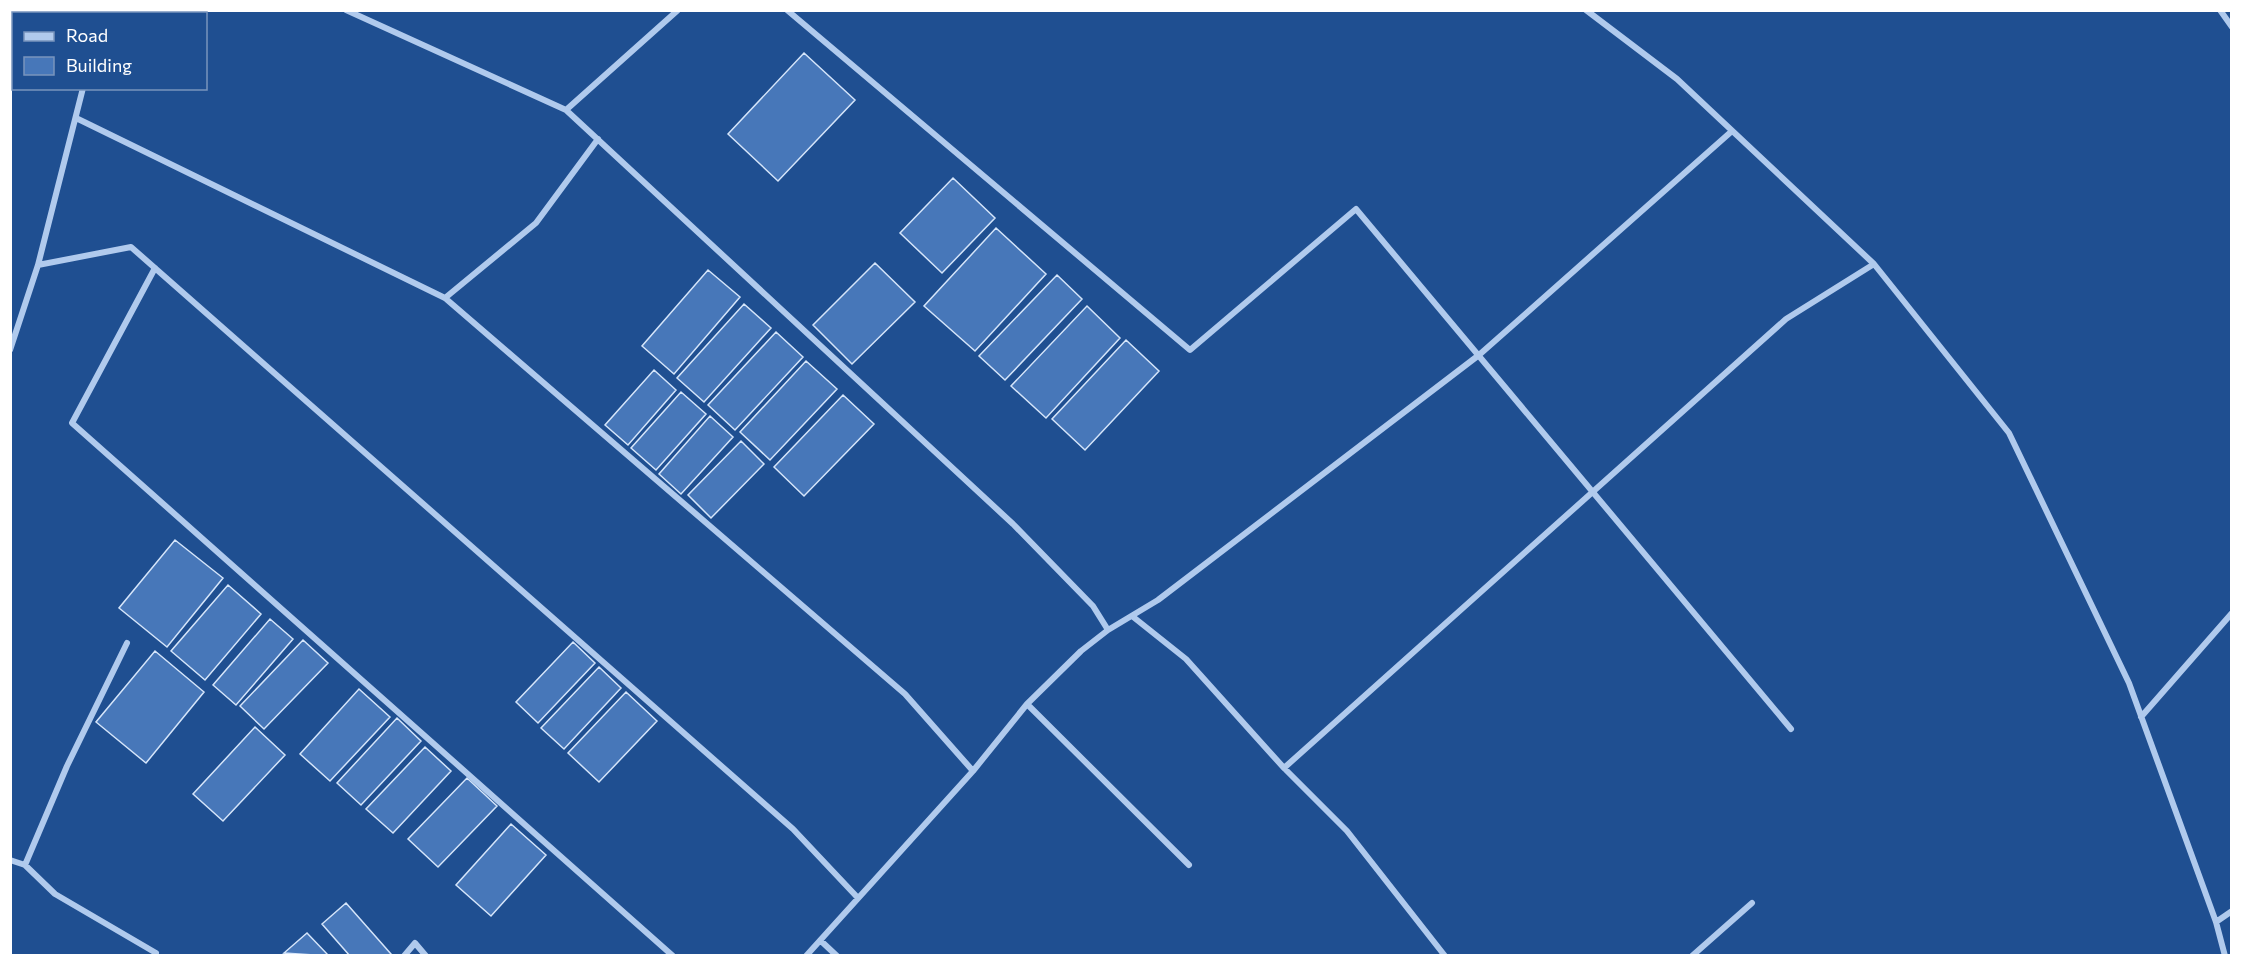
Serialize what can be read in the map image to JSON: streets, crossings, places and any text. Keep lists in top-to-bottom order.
{
  "legend": ["Road", "Building"]
}
